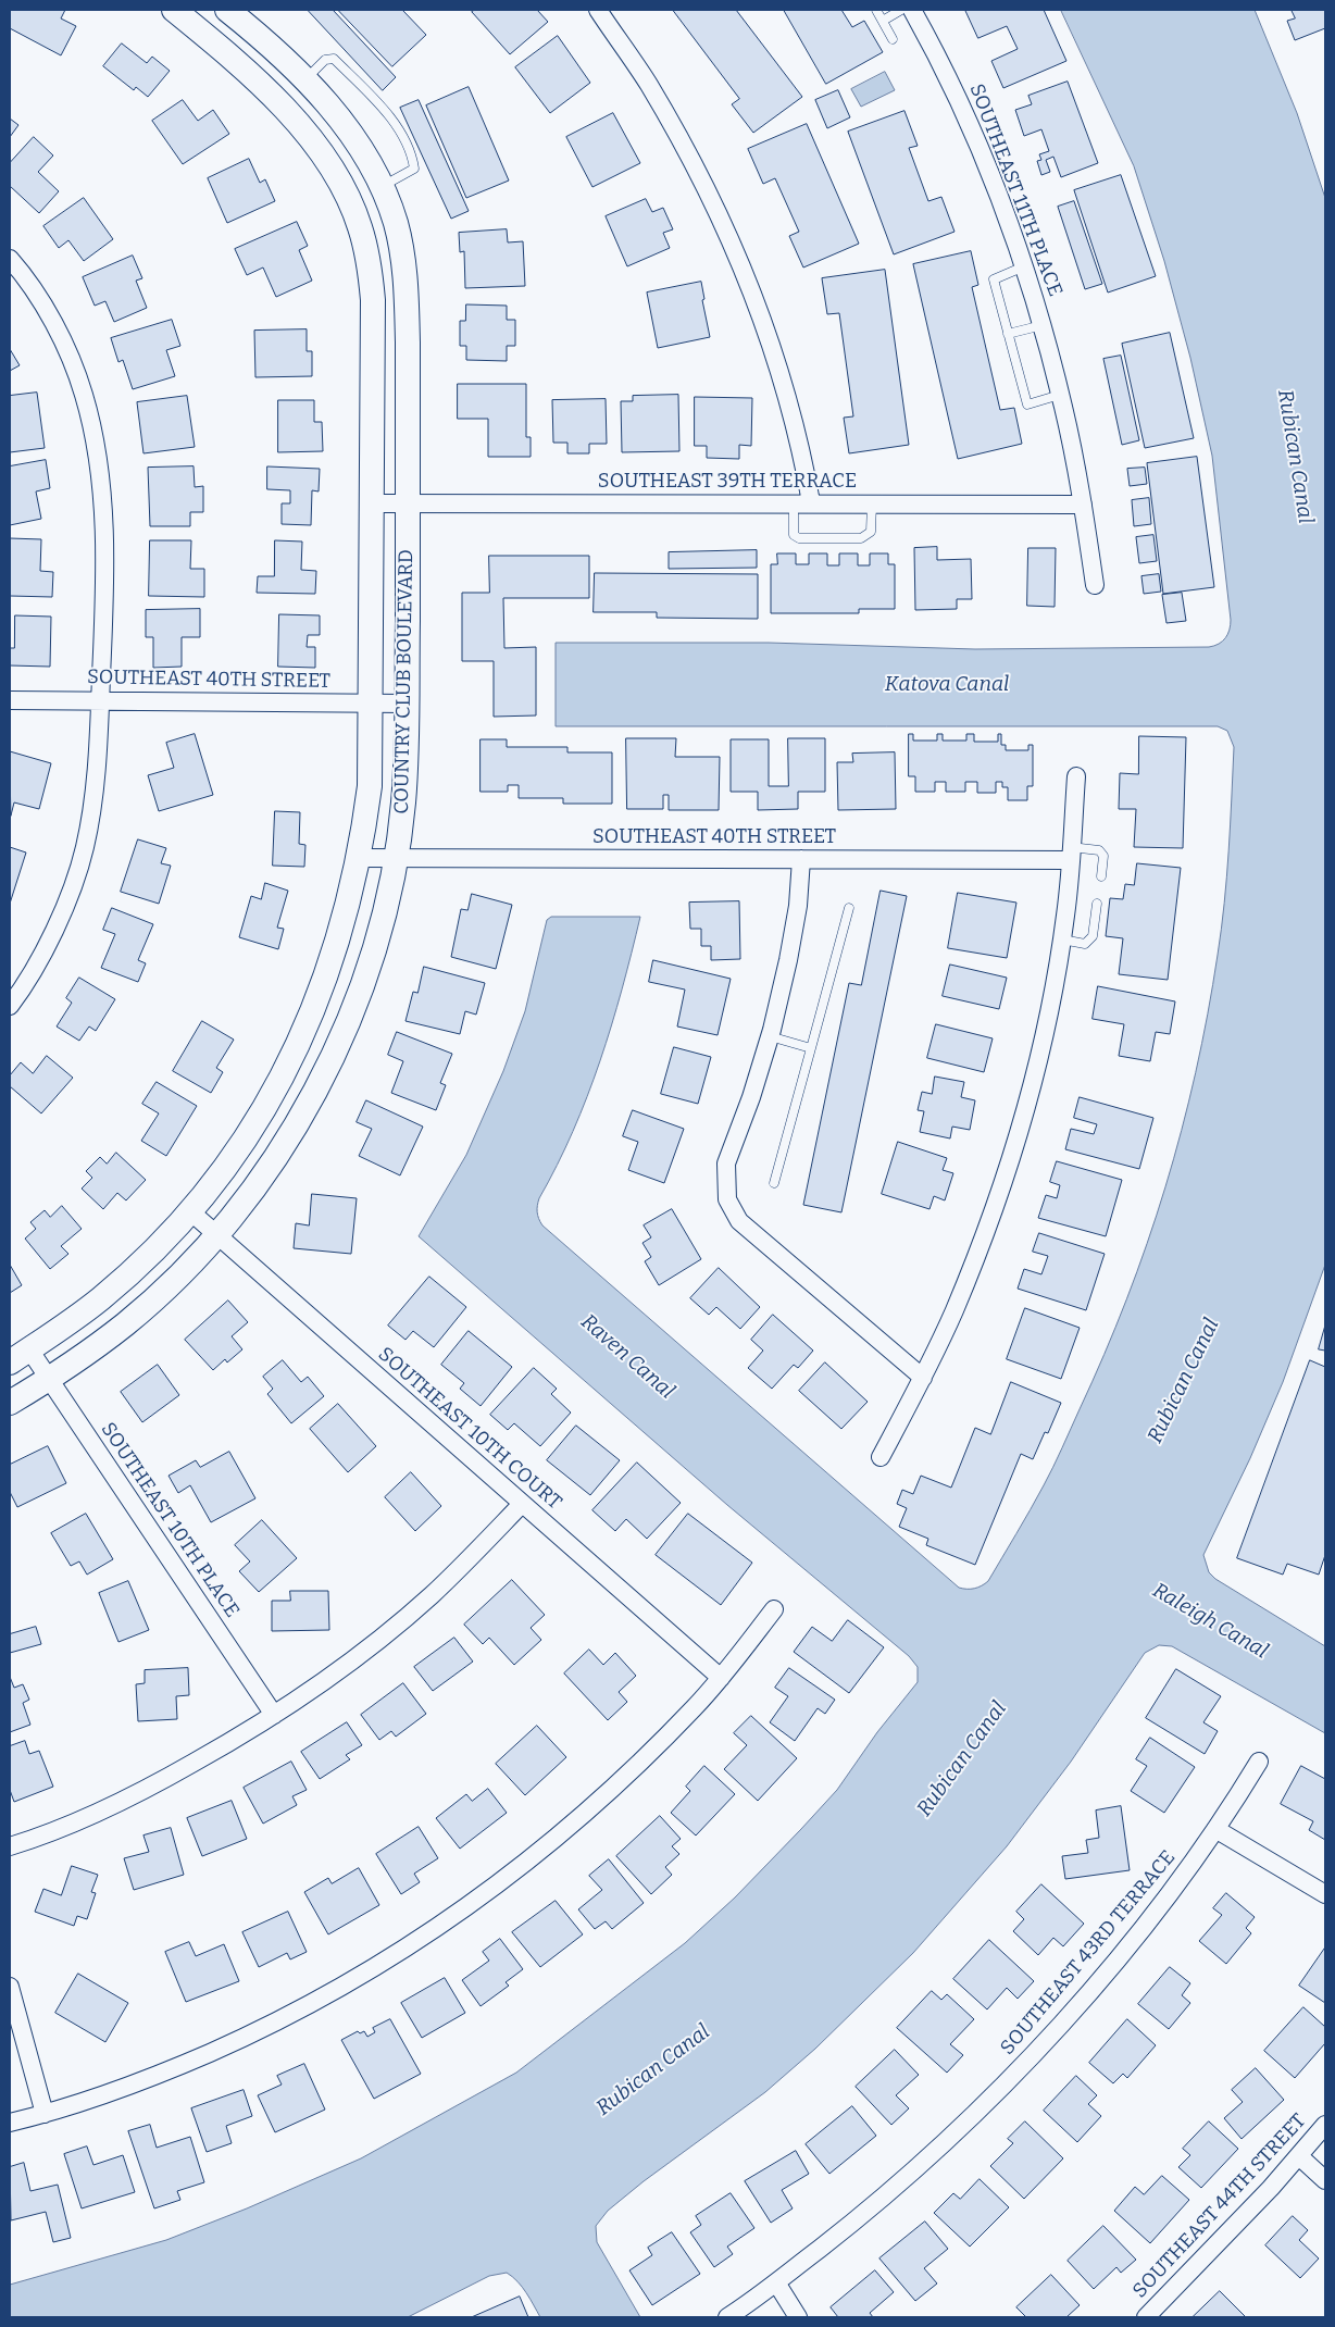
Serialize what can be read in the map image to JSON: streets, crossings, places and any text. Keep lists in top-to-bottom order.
{
  "streets": {
    "main road": ["COUNTRY CLUB BOULEVARD"],
    "street": [
      "SOUTHEAST 11TH PLACE",
      "SOUTHEAST 39TH TERRACE",
      "SOUTHEAST 40TH STREET",
      "SOUTHEAST 10TH COURT",
      "SOUTHEAST 10TH PLACE",
      "SOUTHEAST 43RD TERRACE",
      "SOUTHEAST 44TH STREET"
    ]
  },
  "crossings": [
    ["SOUTHEAST 11TH PLACE", "SOUTHEAST 39TH TERRACE"],
    ["SOUTHEAST 39TH TERRACE", "COUNTRY CLUB BOULEVARD"],
    ["SOUTHEAST 40TH STREET", "COUNTRY CLUB BOULEVARD"],
    ["COUNTRY CLUB BOULEVARD", "SOUTHEAST 10TH COURT"],
    ["COUNTRY CLUB BOULEVARD", "SOUTHEAST 10TH PLACE"]
  ],
  "water": [
    "Rubican Canal",
    "Katova Canal",
    "Raven Canal",
    "Raleigh Canal"
  ]
}
